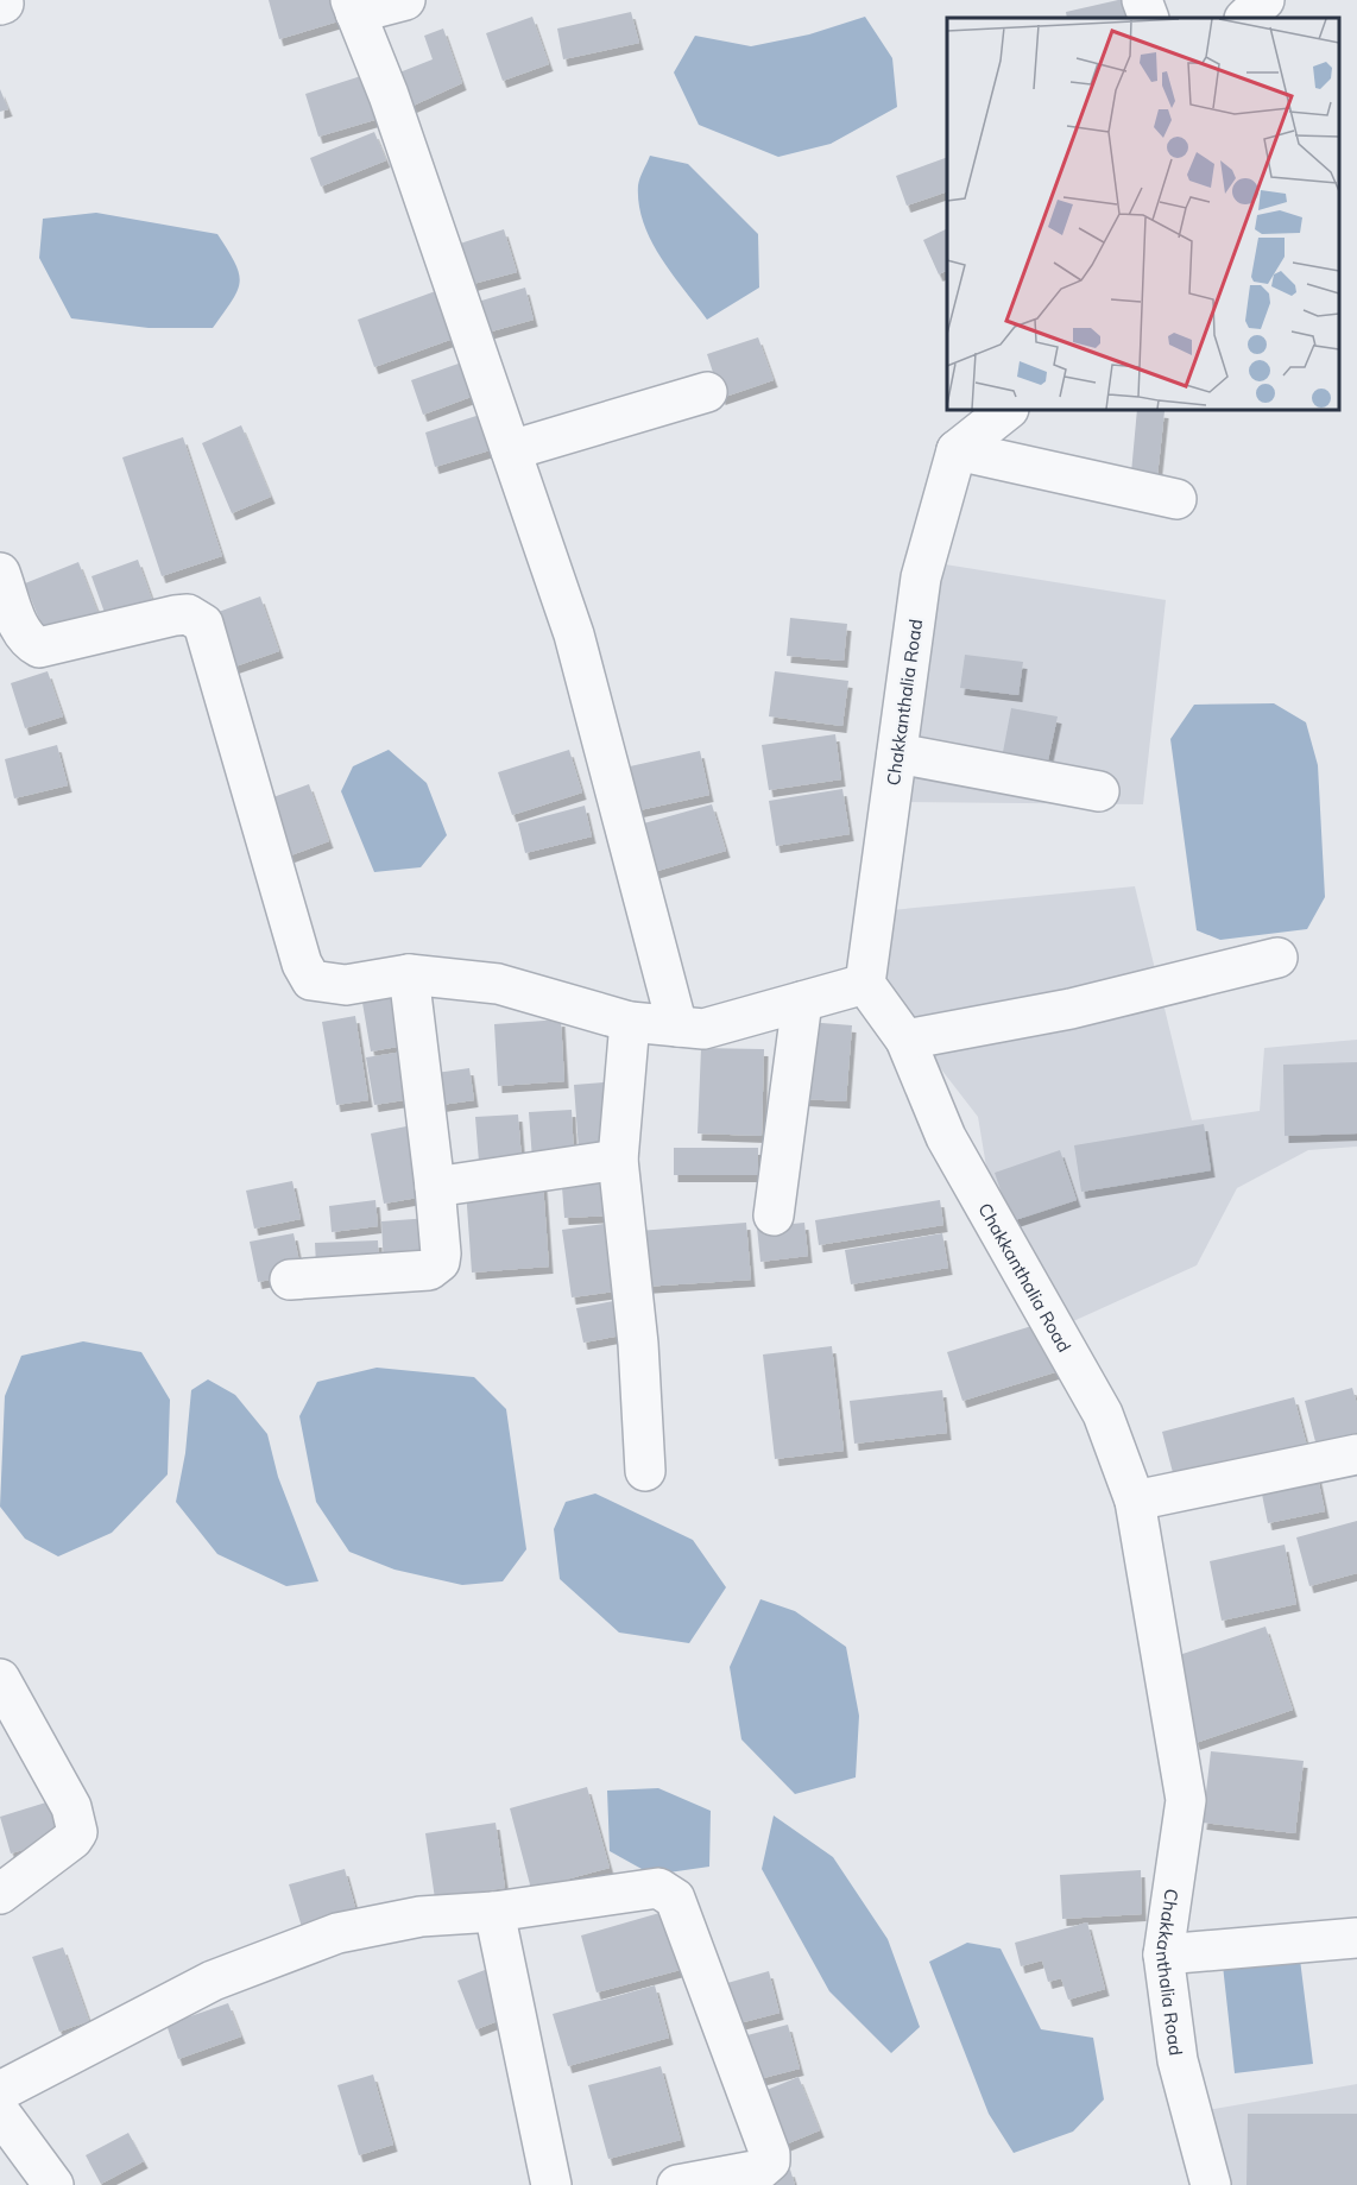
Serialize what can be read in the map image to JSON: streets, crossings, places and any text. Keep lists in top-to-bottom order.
{
  "streets": {
    "street": ["Chakkanthalia Road"]
  }
}
